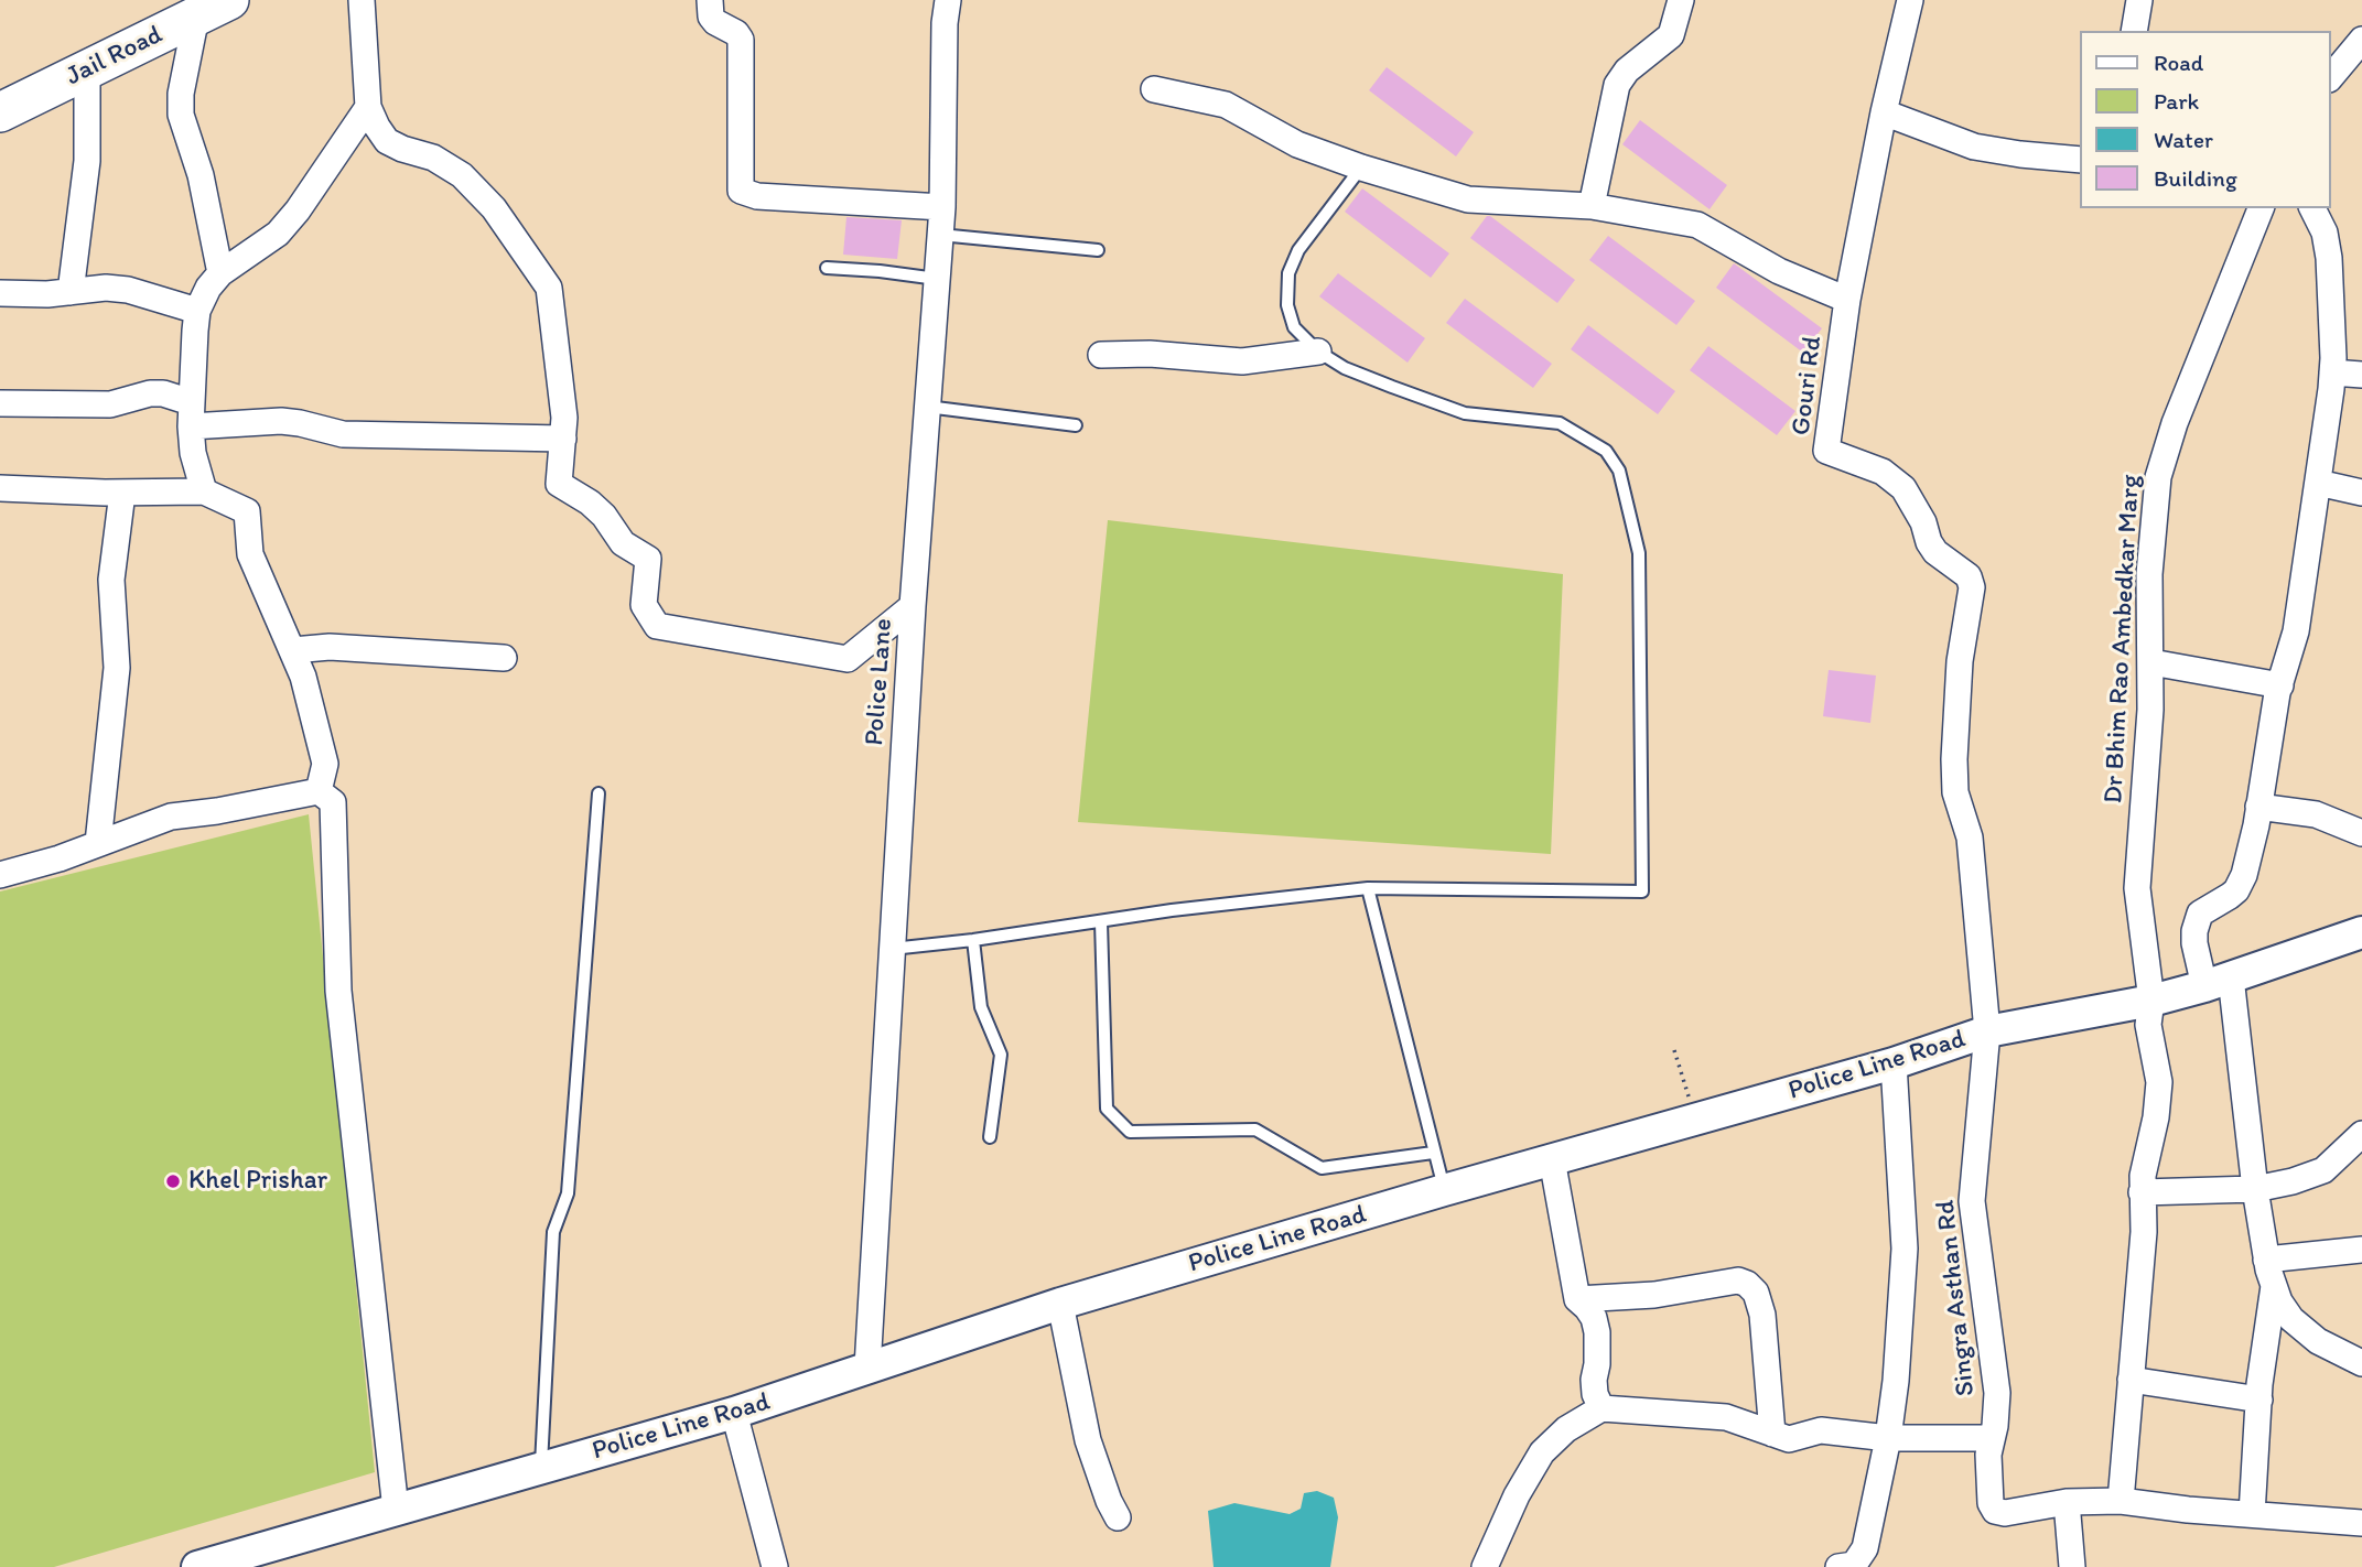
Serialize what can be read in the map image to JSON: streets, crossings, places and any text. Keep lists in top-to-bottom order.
{
  "streets": {
    "main road": ["Jail Road"],
    "street": [
      "Gouri Rd",
      "Dr Bhim Rao Ambedkar Marg",
      "Police Lane",
      "Police Line Road",
      "Singra Asthan Rd"
    ]
  },
  "crossings": [
    ["Gouri Rd", "Police Line Road"],
    ["Gouri Rd", "Singra Asthan Rd"],
    ["Dr Bhim Rao Ambedkar Marg", "Police Line Road"],
    ["Dr Bhim Rao Ambedkar Marg", "Singra Asthan Rd"],
    ["Police Lane", "Police Line Road"],
    ["Police Line Road", "Singra Asthan Rd"]
  ],
  "places": ["Khel Prishar"],
  "legend": [
    "Road",
    "Park",
    "Water",
    "Building"
  ]
}
